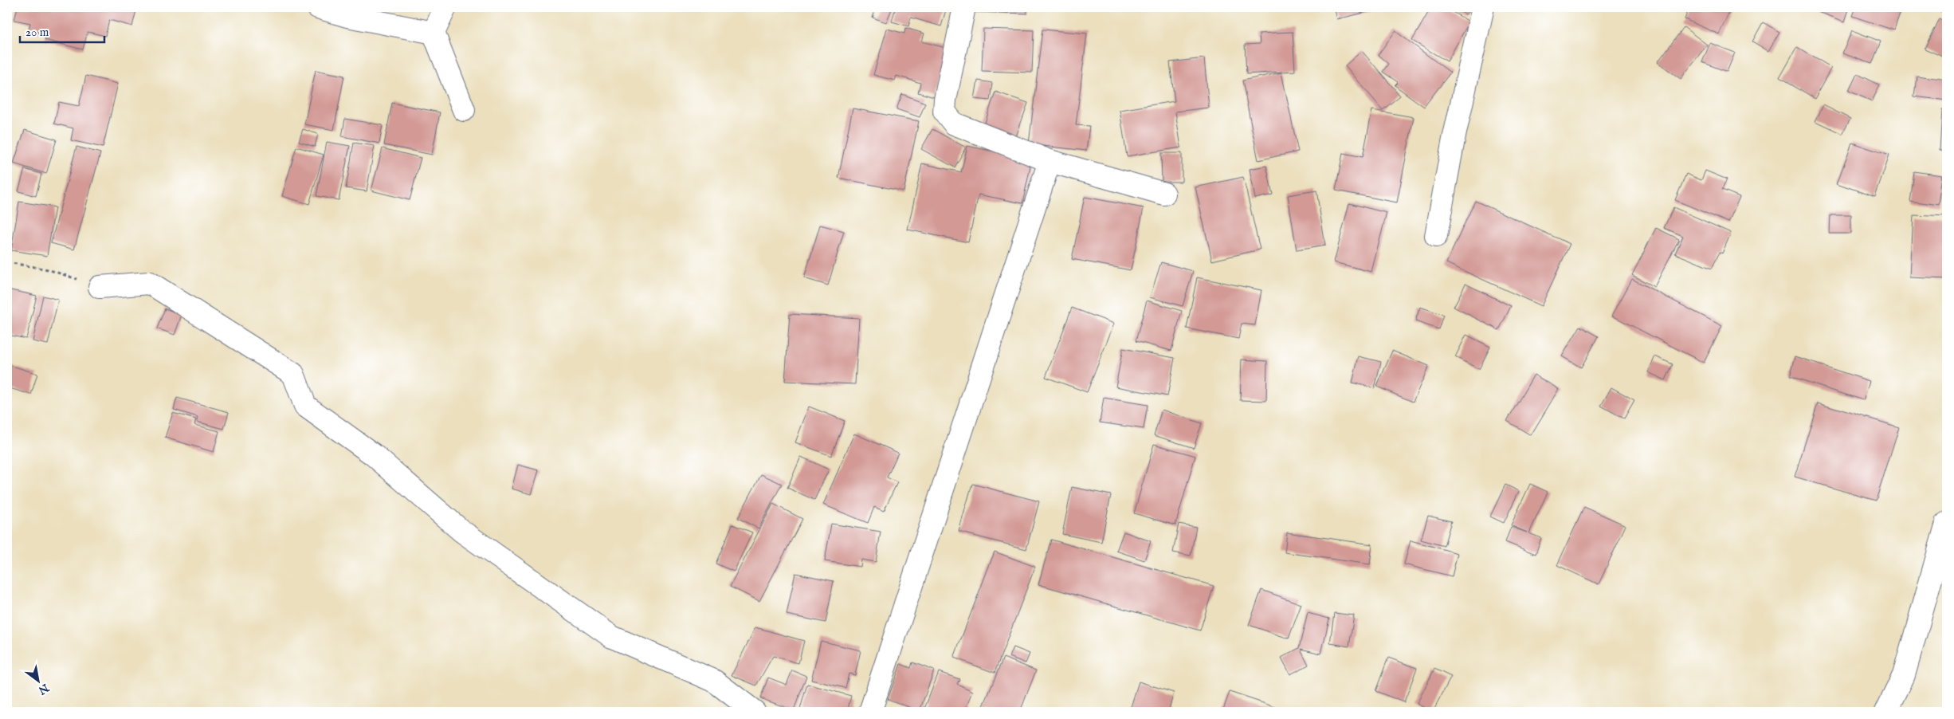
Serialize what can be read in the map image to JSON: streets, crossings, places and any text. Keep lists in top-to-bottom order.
{
  "scale_bar": "20 m",
  "north": "bottom right"
}
